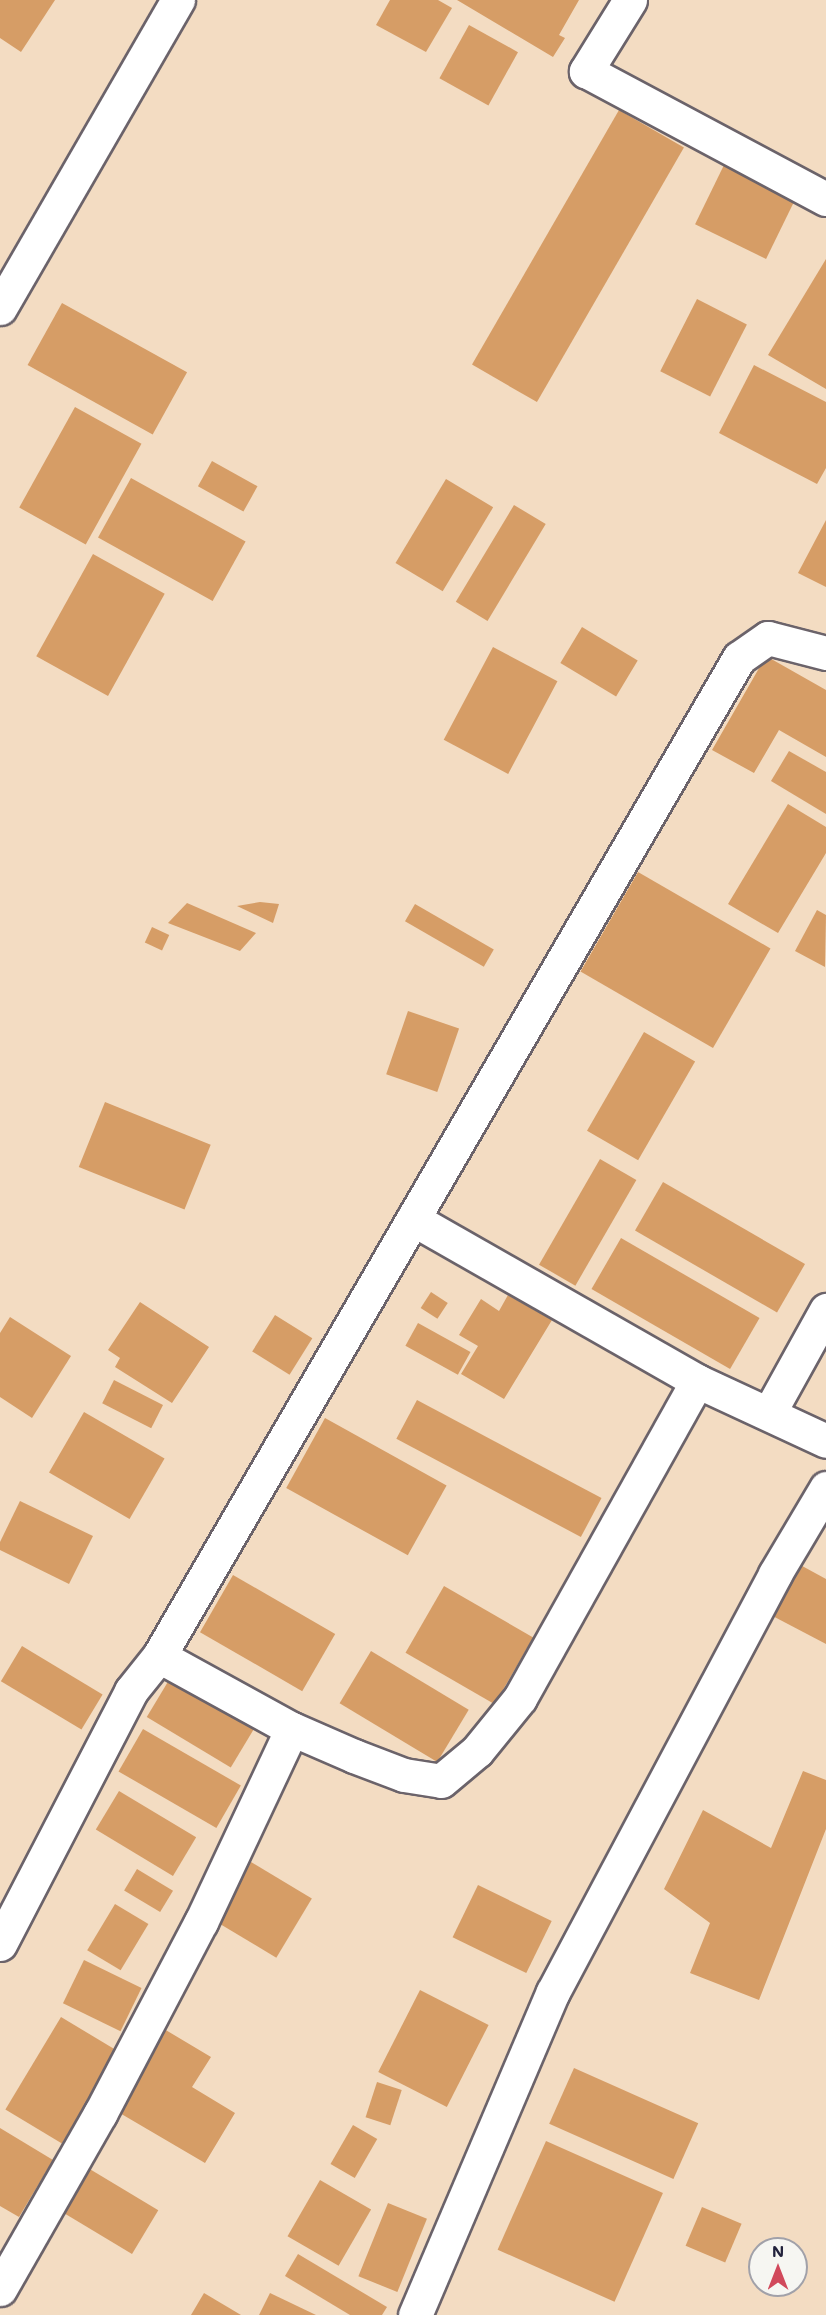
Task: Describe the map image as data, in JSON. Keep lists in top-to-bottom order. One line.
{"north":"top"}
